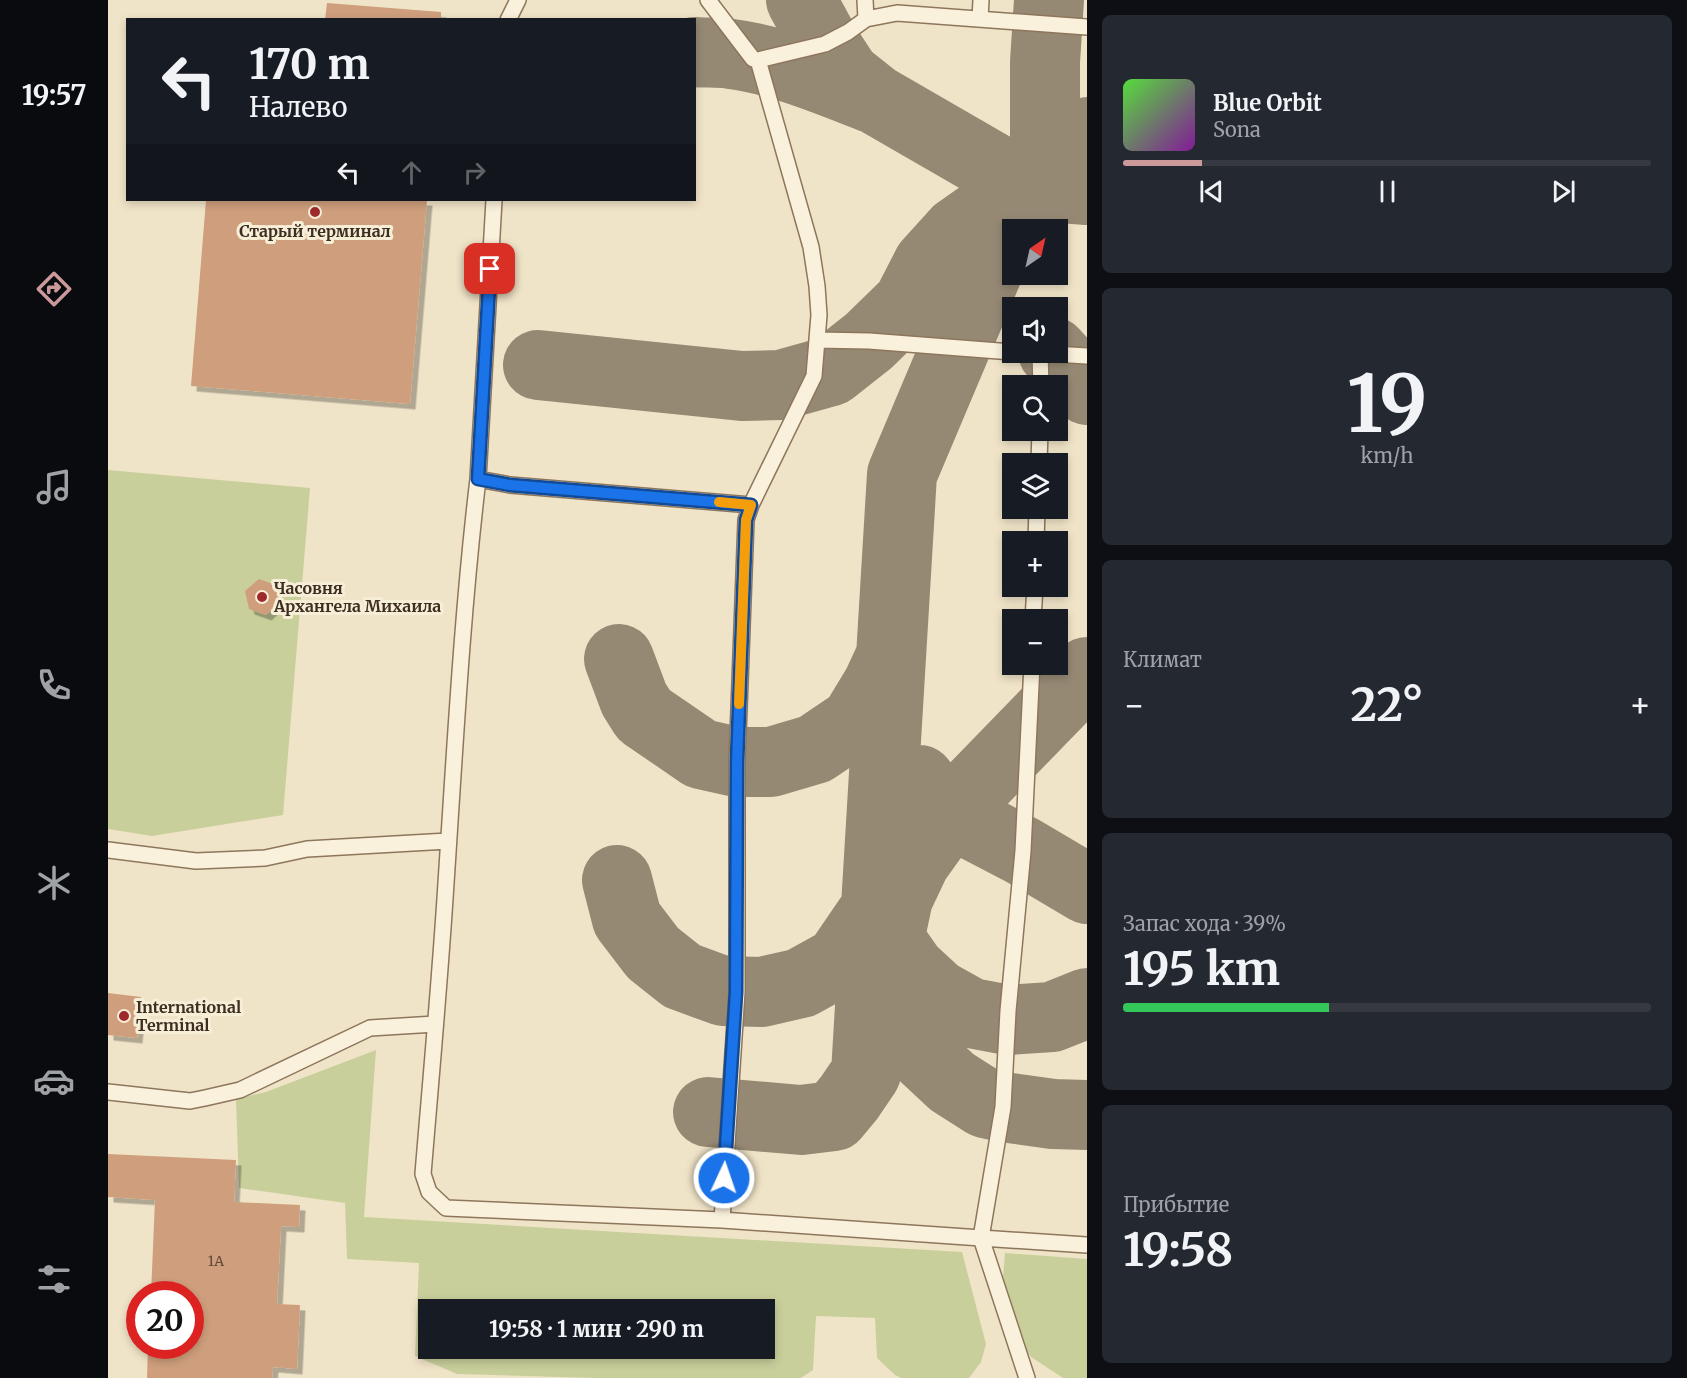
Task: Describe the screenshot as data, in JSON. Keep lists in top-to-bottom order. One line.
{"places":["Старый терминал","Часовня Архангела Михаила","International Terminal"],"house_numbers":["1А"],"north":"top right","page":{"tabs":"19:57","turn":["170 m","Налево"],"song":["Blue Orbit","Sona"],"map_buttons":["+","−"],"tile":[["19","km/h"],"Климат",["Запас хода · 39%","195 km"],["Прибытие","19:58"]],"heat":["−","22°","+"],"limit":"20","trip":"19:58 · 1 мин · 290 m"}}
